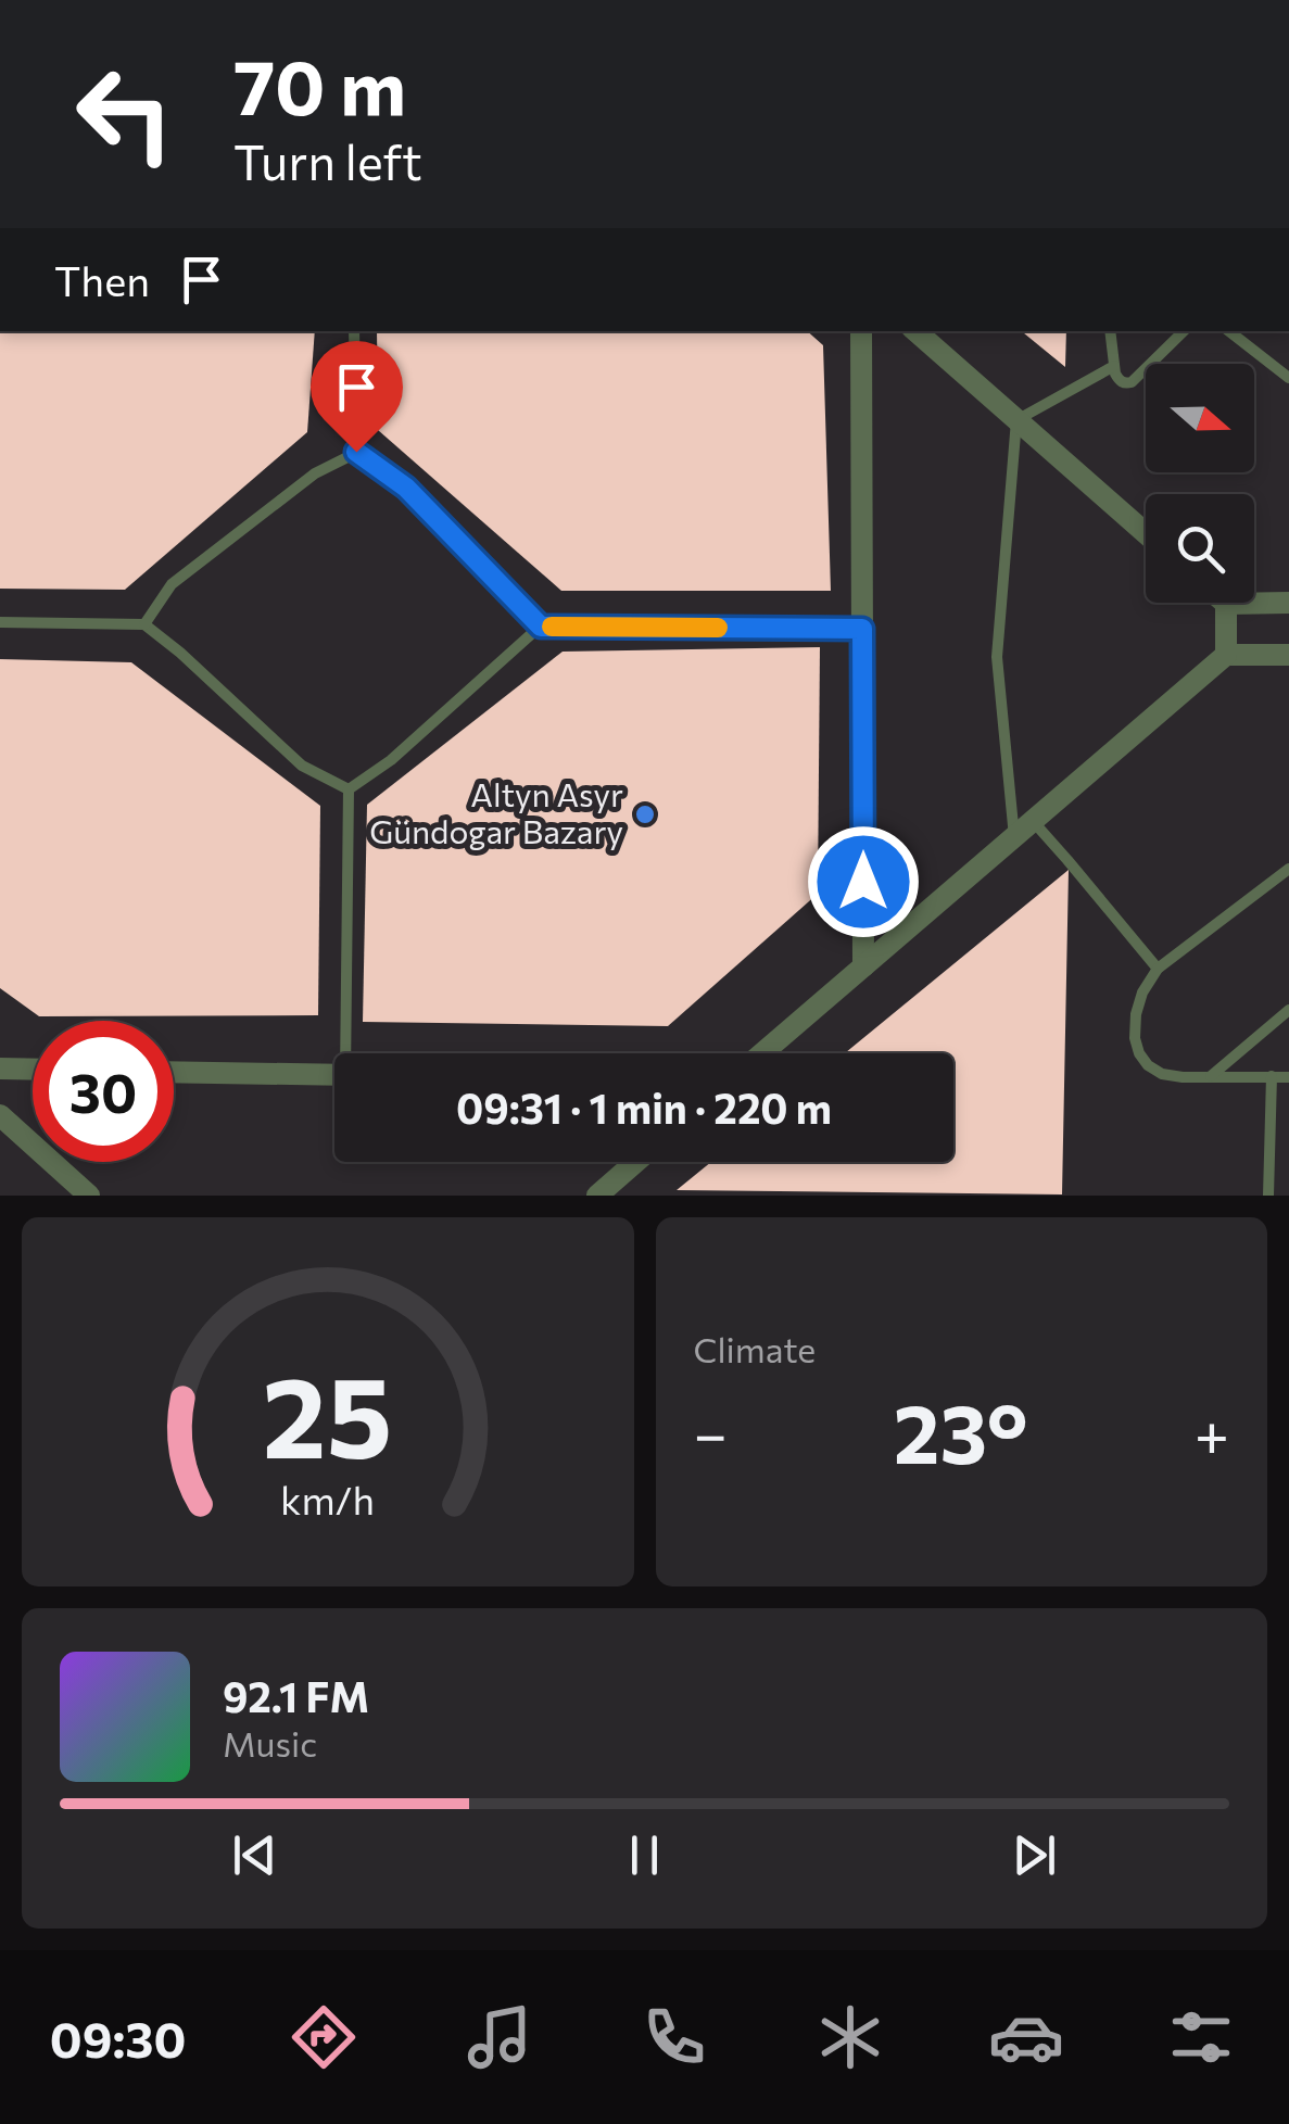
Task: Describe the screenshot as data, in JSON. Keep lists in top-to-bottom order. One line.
{"places":["Altyn Asyr Gündogar Bazary"],"north":"right","page":{"turn":["70 m","Turn left"],"then":"Then","limit":"30","trip":"09:31 · 1 min · 220 m","tile":"Climate","heat":["−","23°","+"],"song":["92.1 FM","Music"],"tabs":"09:30","gauge":["25","km/h"]}}
